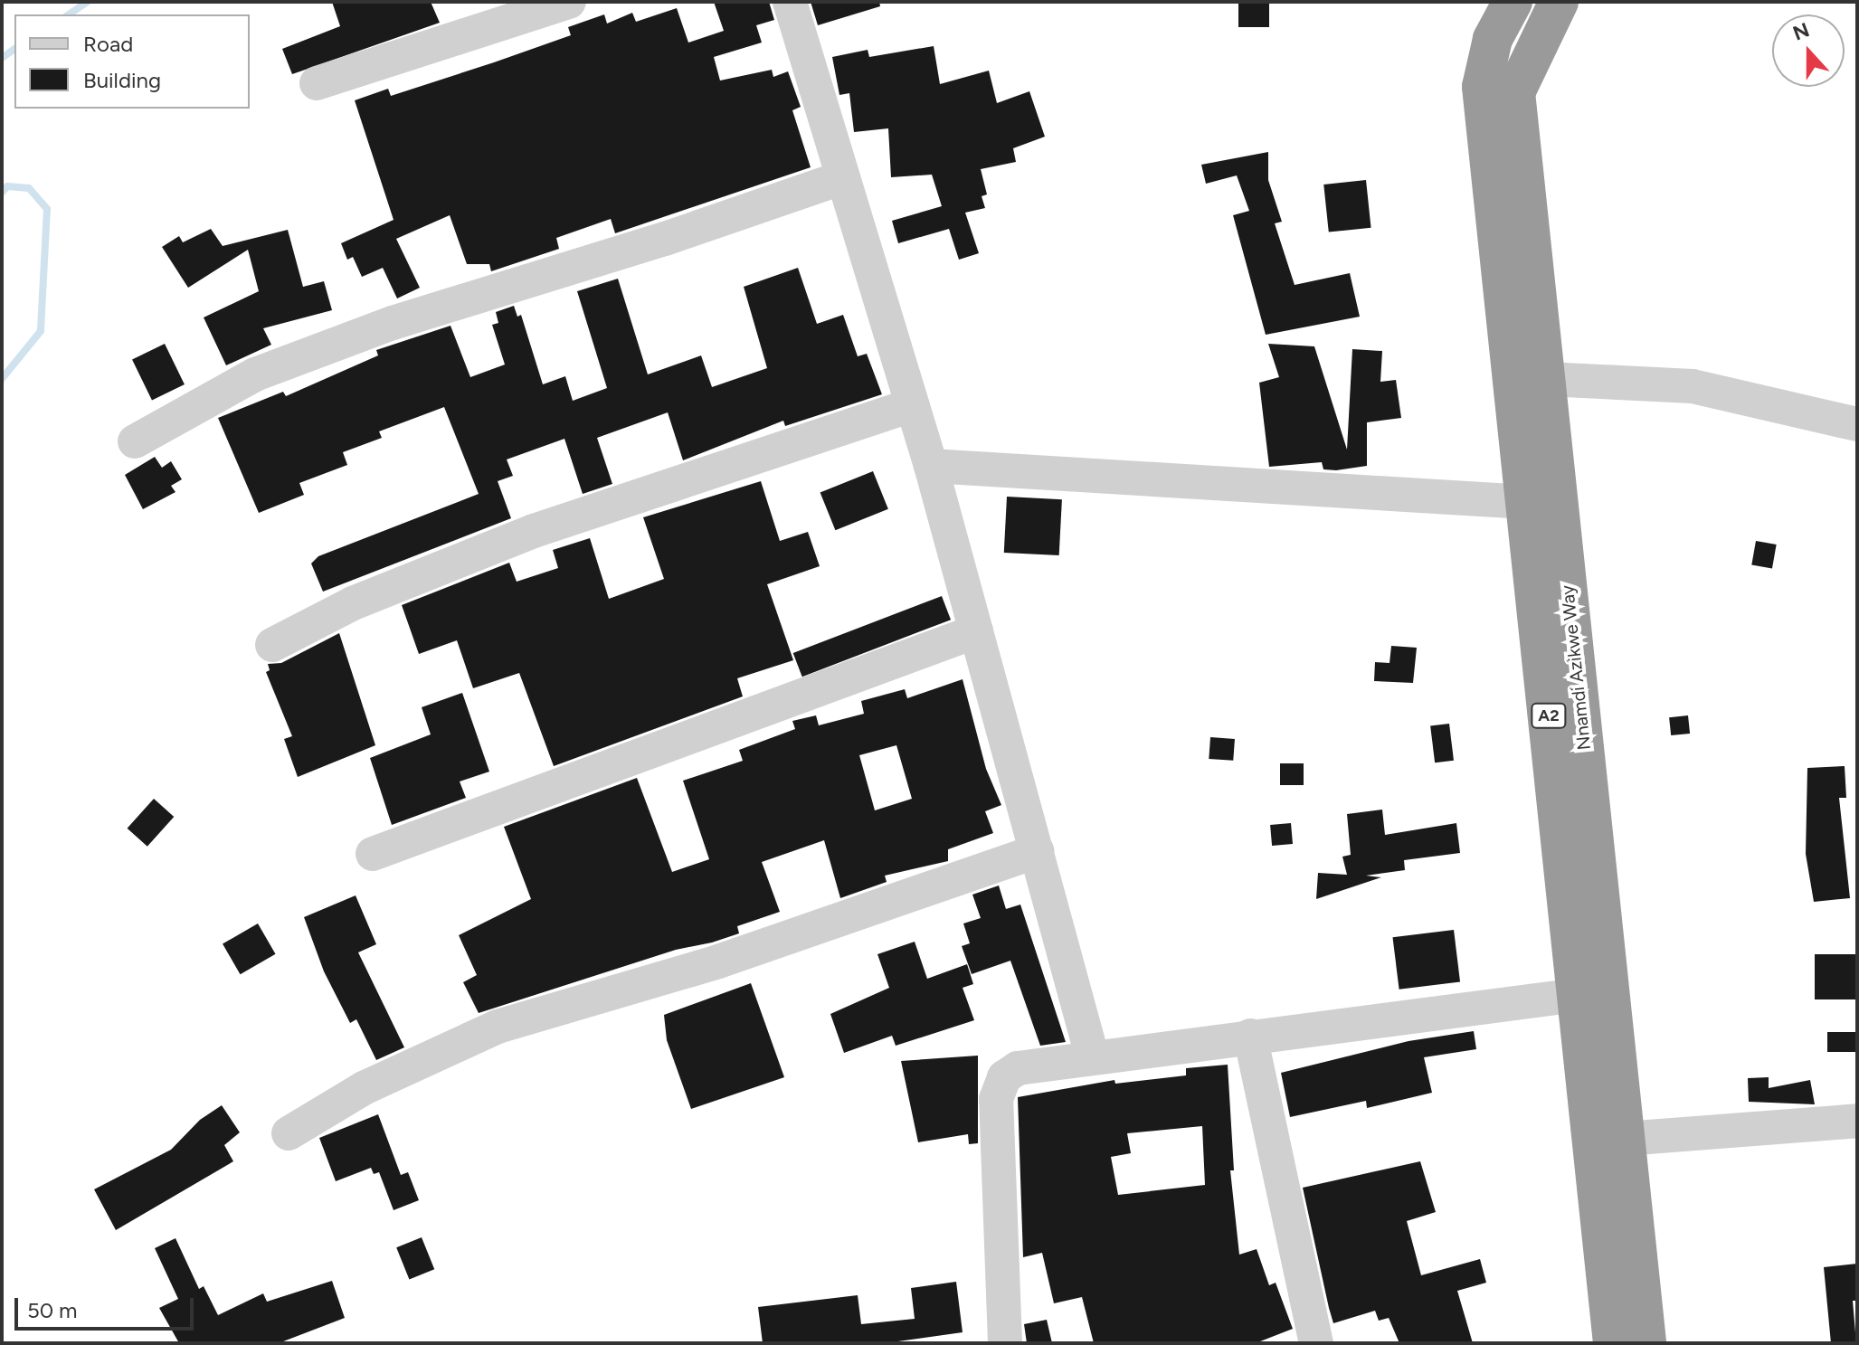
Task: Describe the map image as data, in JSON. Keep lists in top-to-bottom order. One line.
{"streets":{"highway":["Nnamdi Azikwe Way","A2"]},"legend":["Road","Building"],"scale_bar":"50 m","north":"top"}
